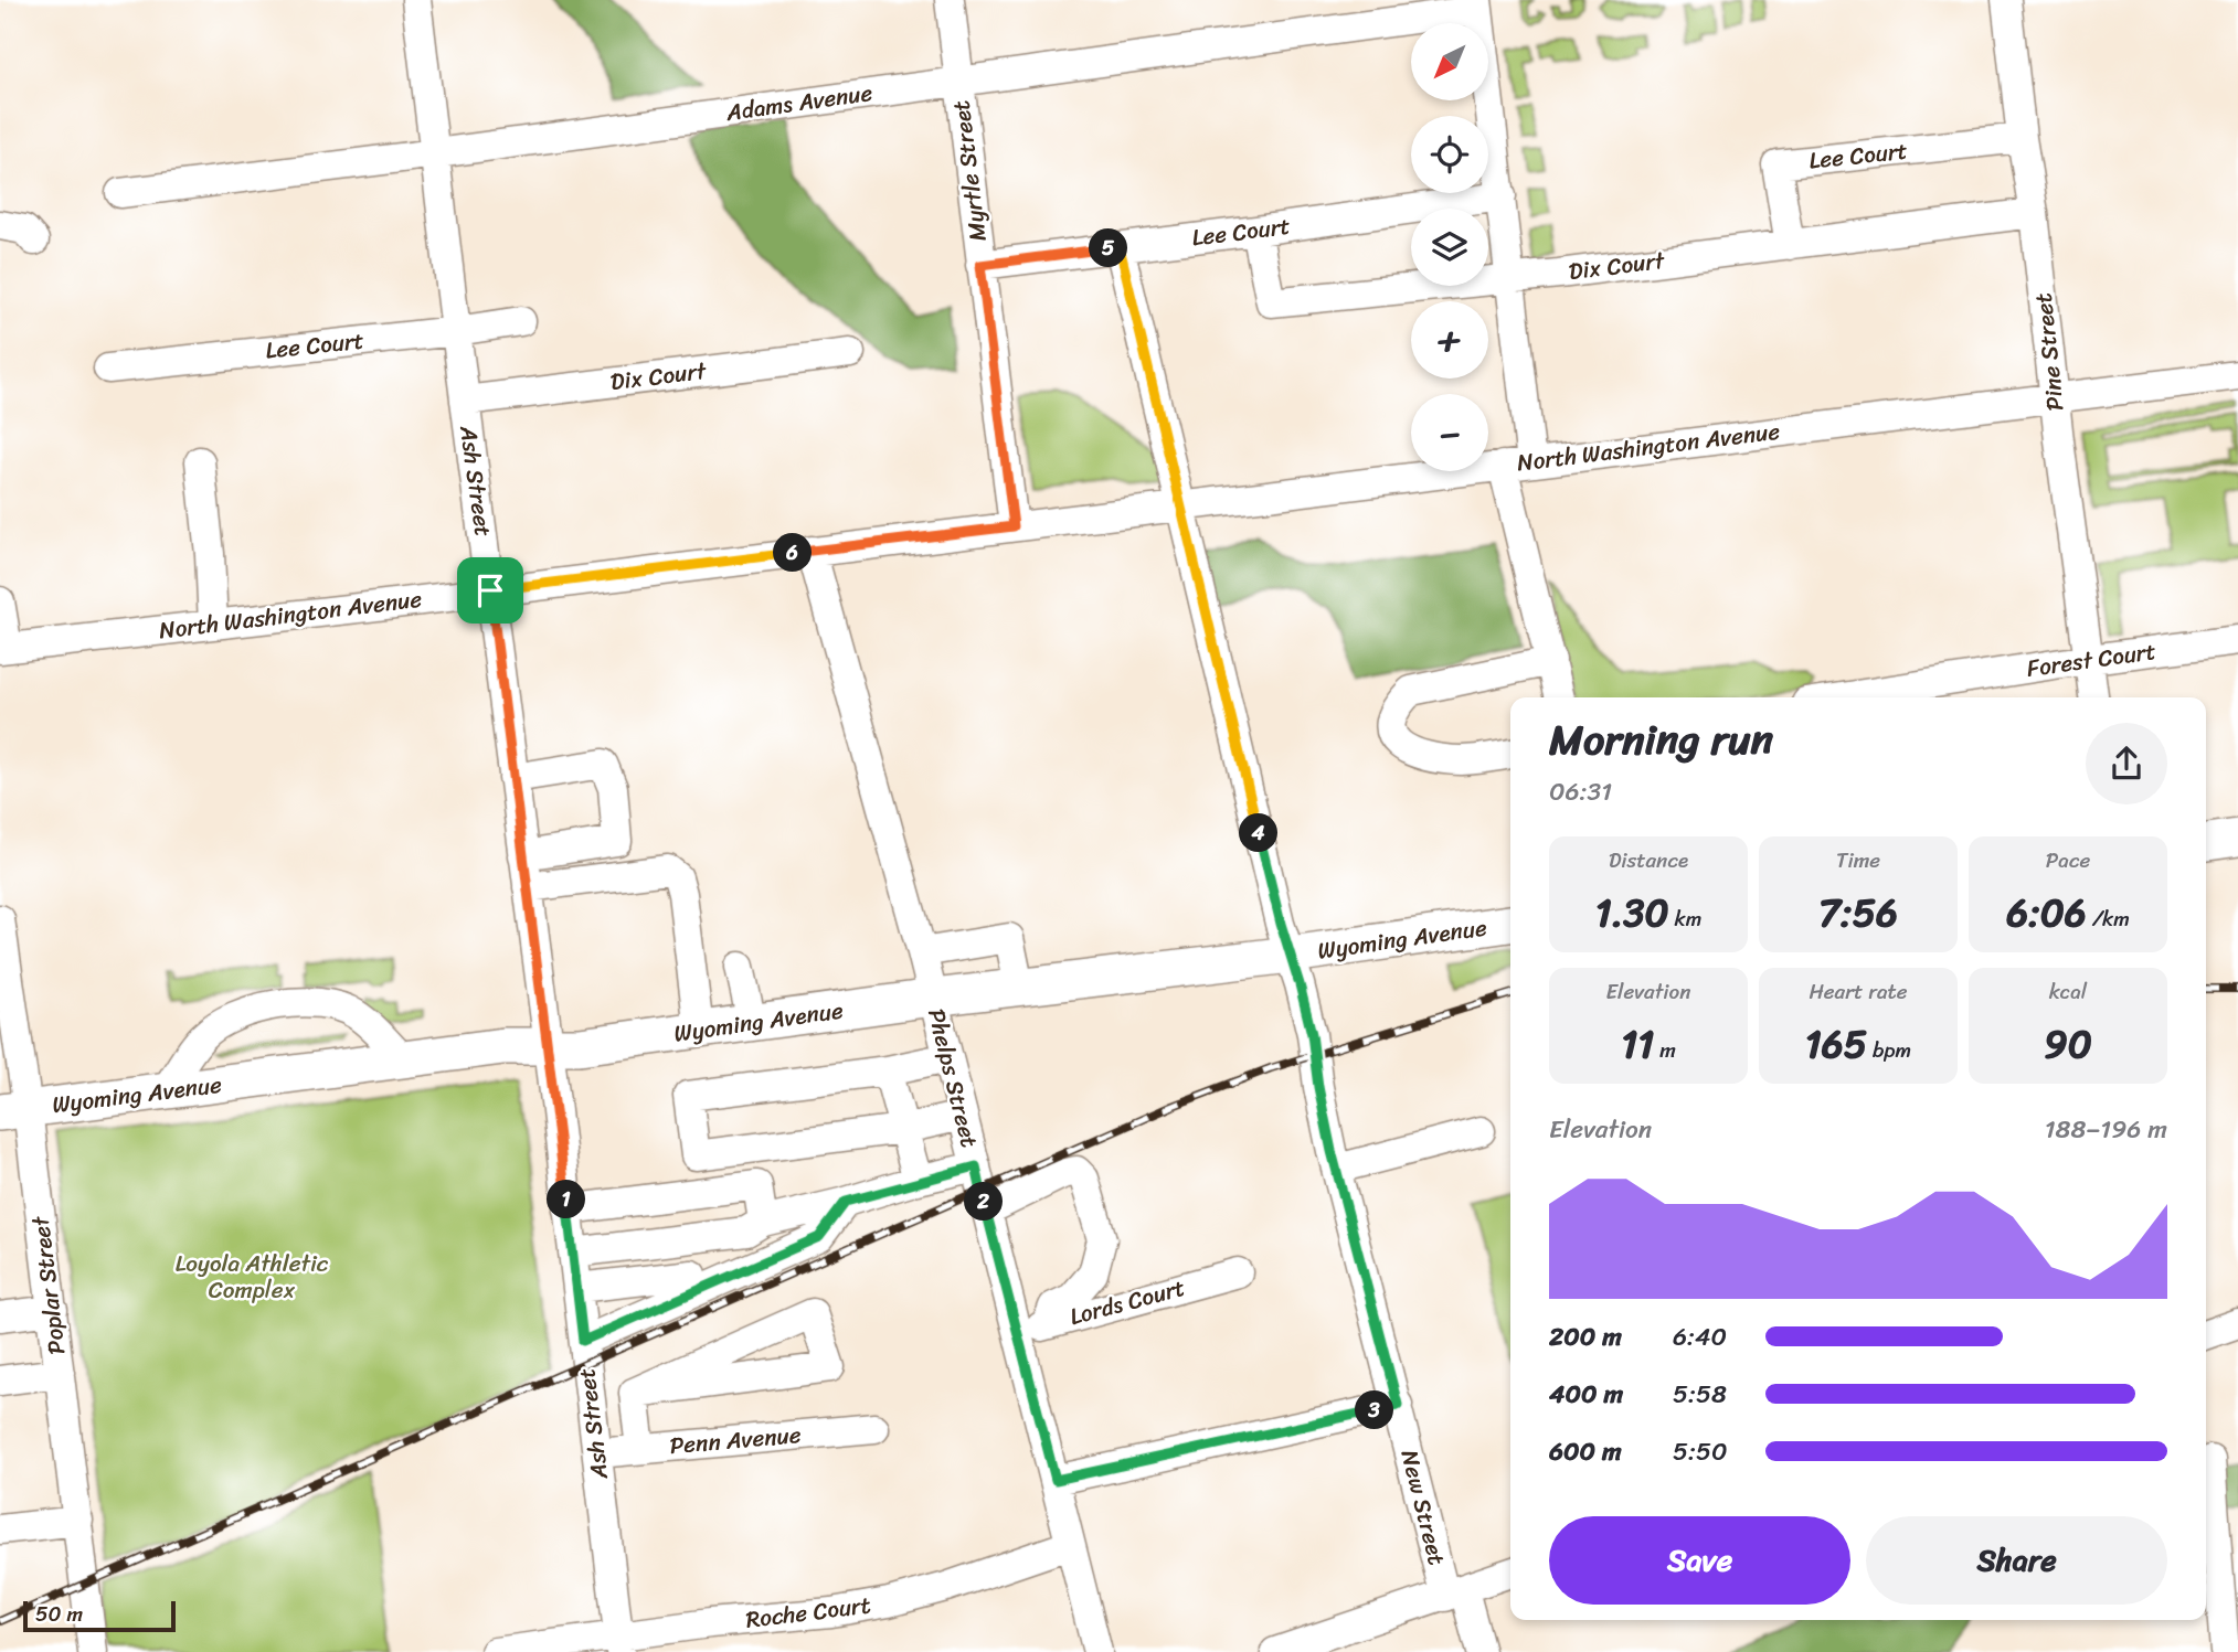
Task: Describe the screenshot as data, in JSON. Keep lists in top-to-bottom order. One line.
{"streets":{"main road":["Wyoming Avenue"],"street":["Adams Avenue","Lee Court","Myrtle Street","Dix Court","Pine Street","North Washington Avenue","Ash Street","Forest Court","Phelps Street","Poplar Street","Lords Court","Penn Avenue","New Street","Roche Court"]},"crossings":[["Adams Avenue","Myrtle Street"],["Adams Avenue","Ash Street"],["Lee Court","Myrtle Street"],["Lee Court","Dix Court"],["Lee Court","Pine Street"],["Lee Court","Ash Street"],["Lee Court","New Street"],["Myrtle Street","North Washington Avenue"],["Dix Court","Pine Street"],["Dix Court","Ash Street"],["Pine Street","North Washington Avenue"],["Pine Street","Forest Court"],["North Washington Avenue","Ash Street"],["North Washington Avenue","Phelps Street"],["North Washington Avenue","New Street"],["Ash Street","Wyoming Avenue"],["Ash Street","Penn Avenue"],["Ash Street","Roche Court"],["Wyoming Avenue","Phelps Street"],["Wyoming Avenue","Poplar Street"],["Wyoming Avenue","New Street"],["Phelps Street","Lords Court"],["Phelps Street","Roche Court"]],"parks":["Loyola Athletic Complex"],"scale_bar":"50 m","north":"bottom left","page":{"map_buttons":["+","−"],"pins":["5","6","4","1","2","3"],"heading":["Morning run","06:31"],"stats":[["Distance","1.30 km"],["Time","7:56"],["Pace","6:06 /km"],["Elevation","11 m"],["Heart rate","165 bpm"],["kcal","90"]],"chart":["Elevation","188–196 m"],"list":[{"name":"200 m","note":"6:40"},{"name":"400 m","note":"5:58"},{"name":"600 m","note":"5:50"}],"buttons":["Save","Share"],"scale":"50 m"}}
